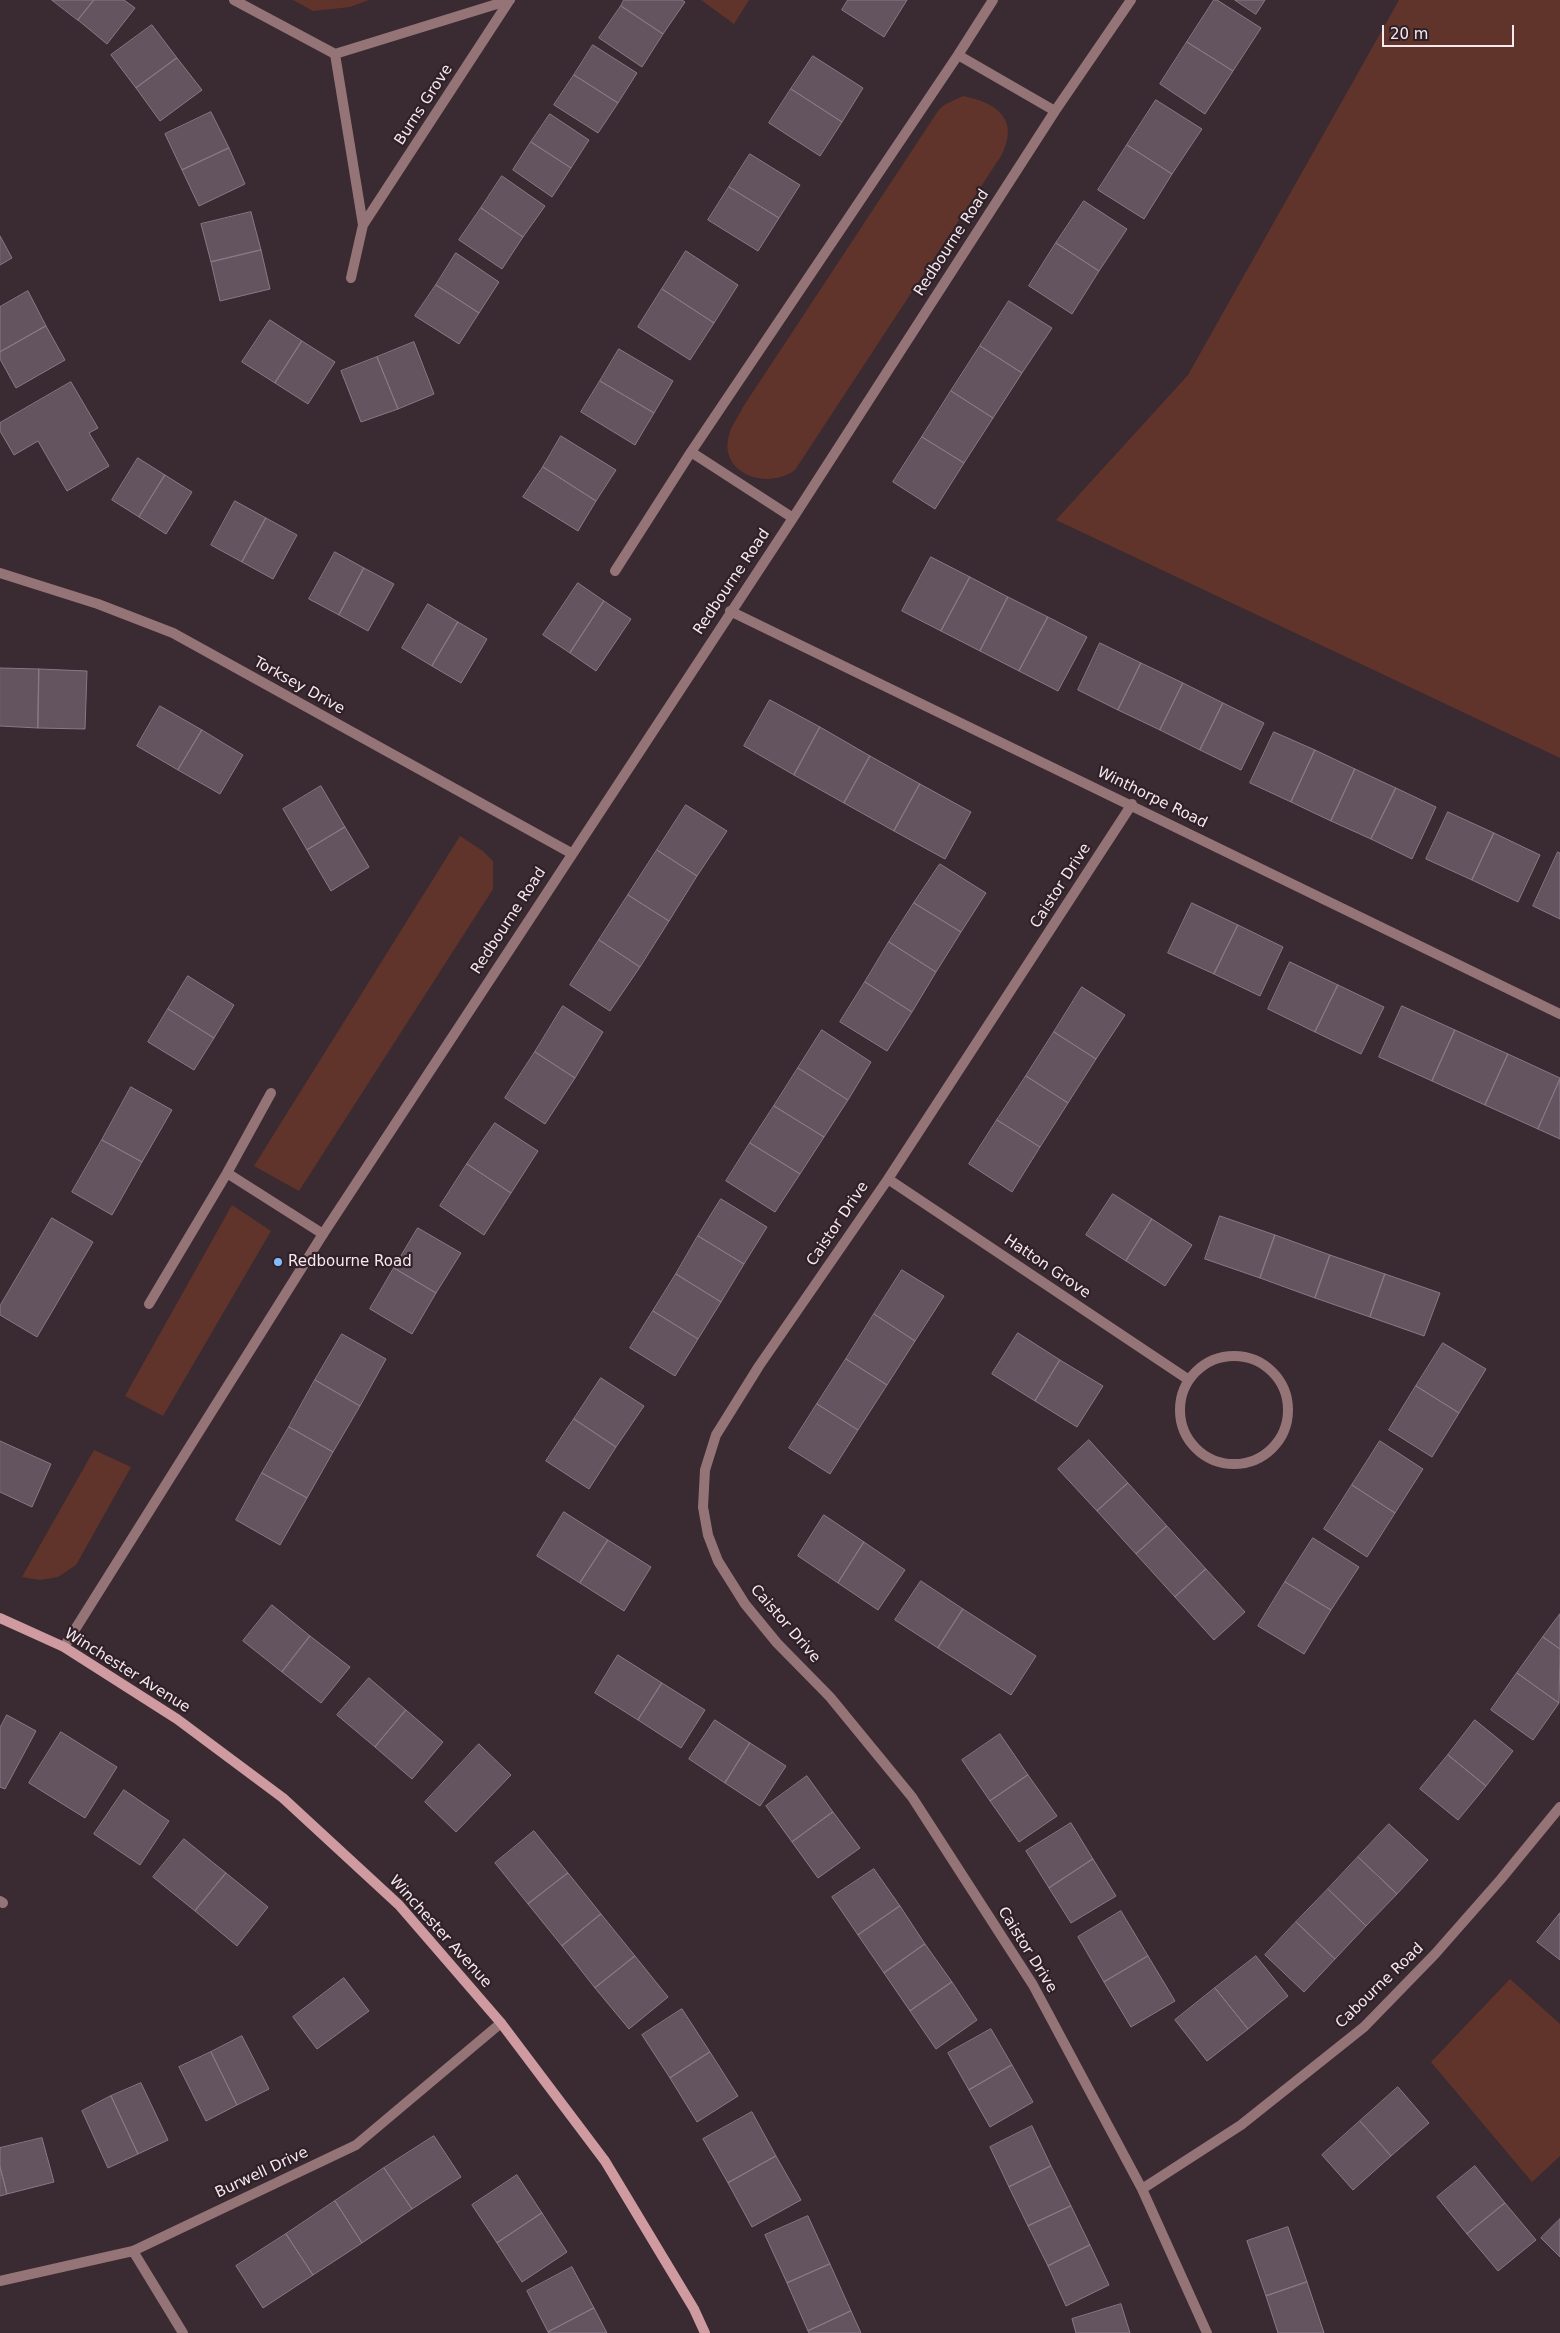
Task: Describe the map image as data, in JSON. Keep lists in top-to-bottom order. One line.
{"streets":{"street":["Burns Grove","Redbourne Road","Torksey Drive","Winthorpe Road","Caistor Drive","Hatton Grove","Winchester Avenue","Cabourne Road","Burwell Drive"]},"crossings":[["Redbourne Road","Torksey Drive"],["Redbourne Road","Winthorpe Road"],["Redbourne Road","Winchester Avenue"],["Winthorpe Road","Caistor Drive"],["Caistor Drive","Hatton Grove"],["Caistor Drive","Cabourne Road"],["Winchester Avenue","Burwell Drive"]],"places":["Redbourne Road"],"scale_bar":"20 m"}
